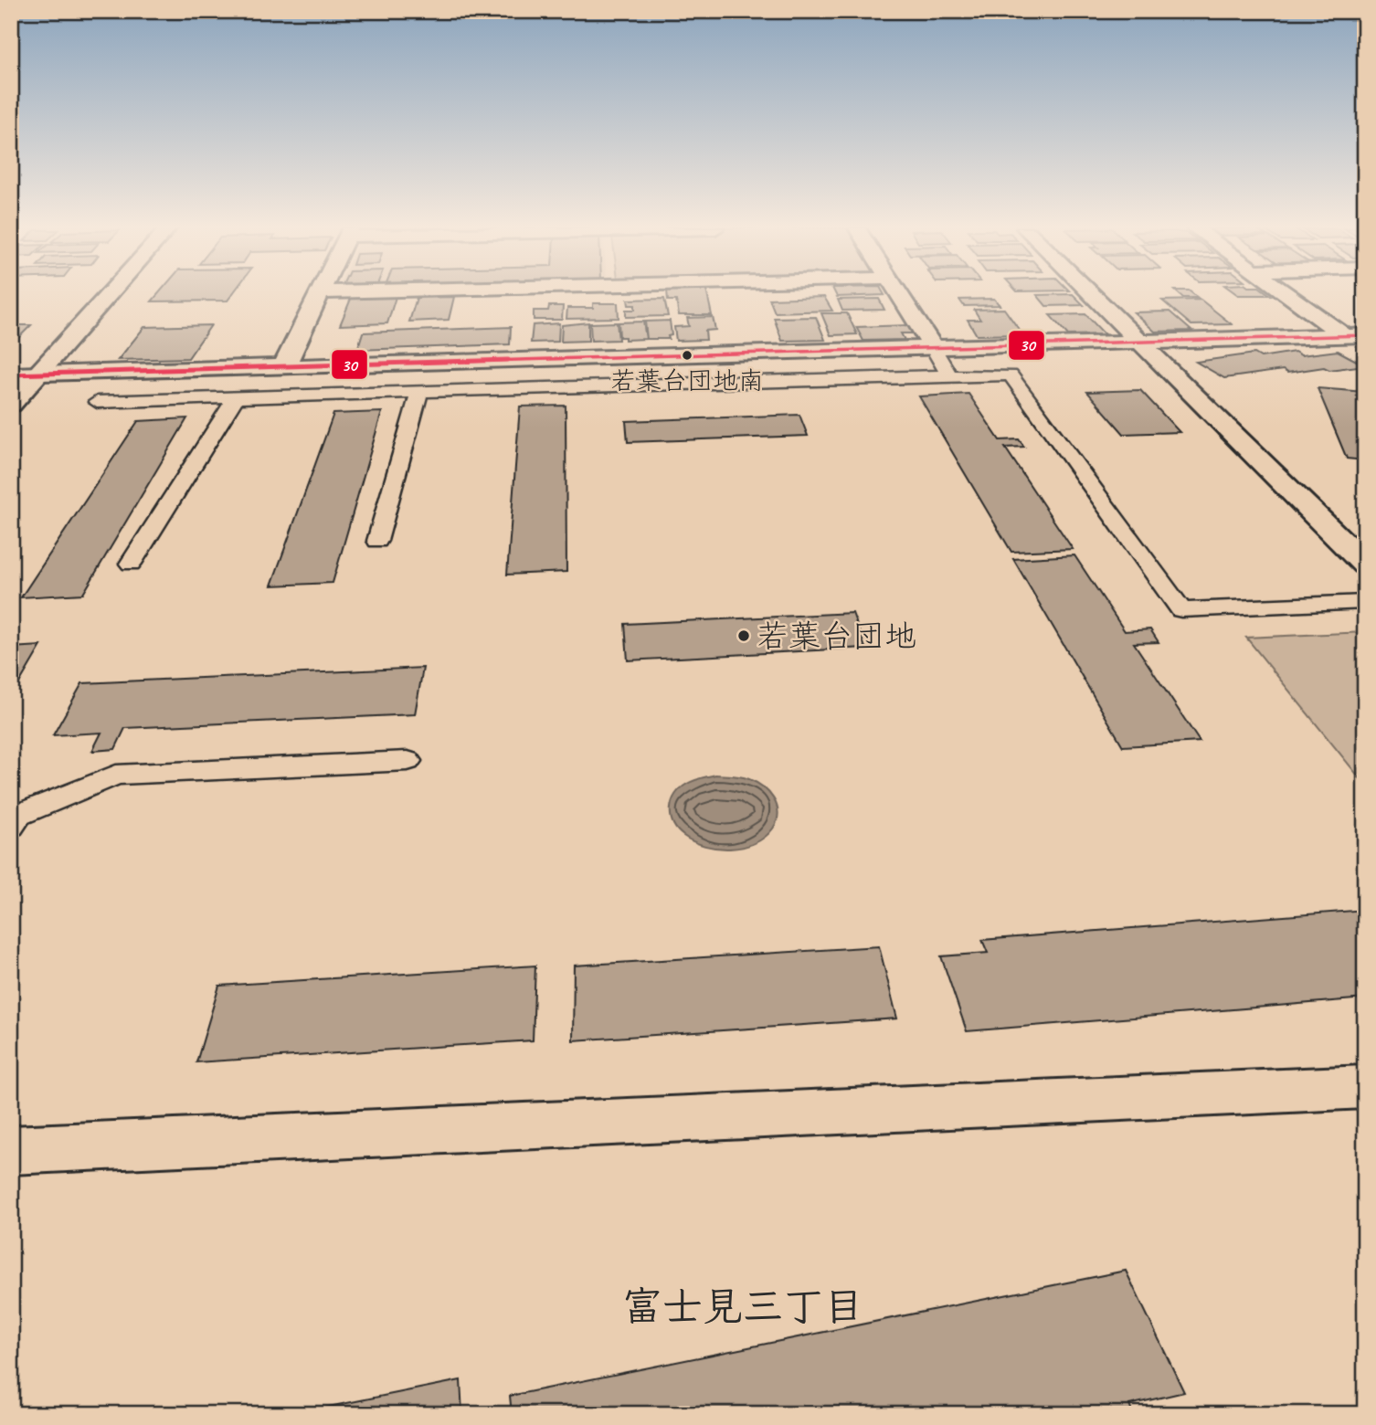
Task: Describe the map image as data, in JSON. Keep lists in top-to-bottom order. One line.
{"districts":["富士見三丁目"],"places":["若葉台団地南","若葉台団地"],"lines":["transit line 30"]}
